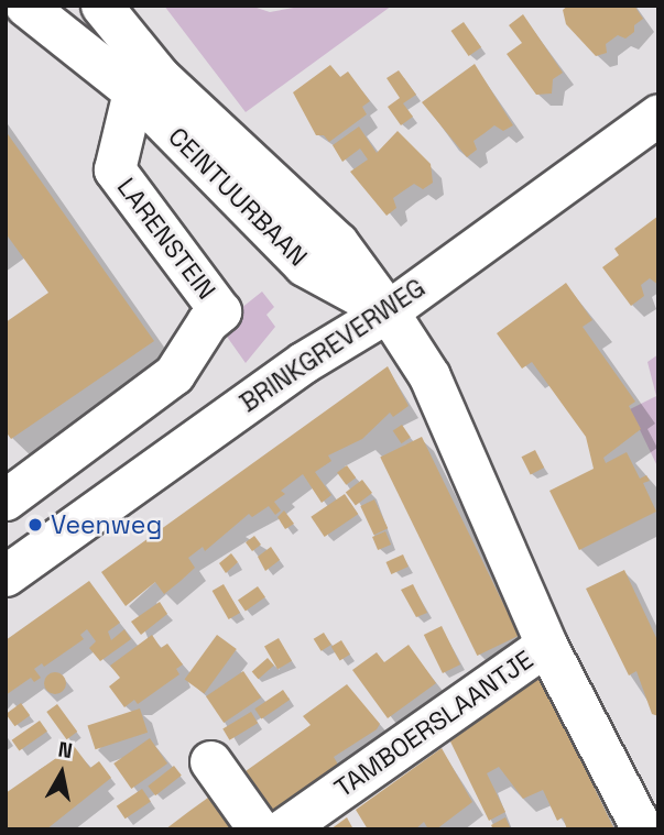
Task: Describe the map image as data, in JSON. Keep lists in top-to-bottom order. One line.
{"streets":{"street":["CEINTUURBAAN","LARENSTEIN","BRINKGREVERWEG","TAMBOERSLAANTJE"]},"crossings":[["CEINTUURBAAN","LARENSTEIN"],["CEINTUURBAAN","BRINKGREVERWEG"]],"places":["Veenweg"],"north":"top"}
